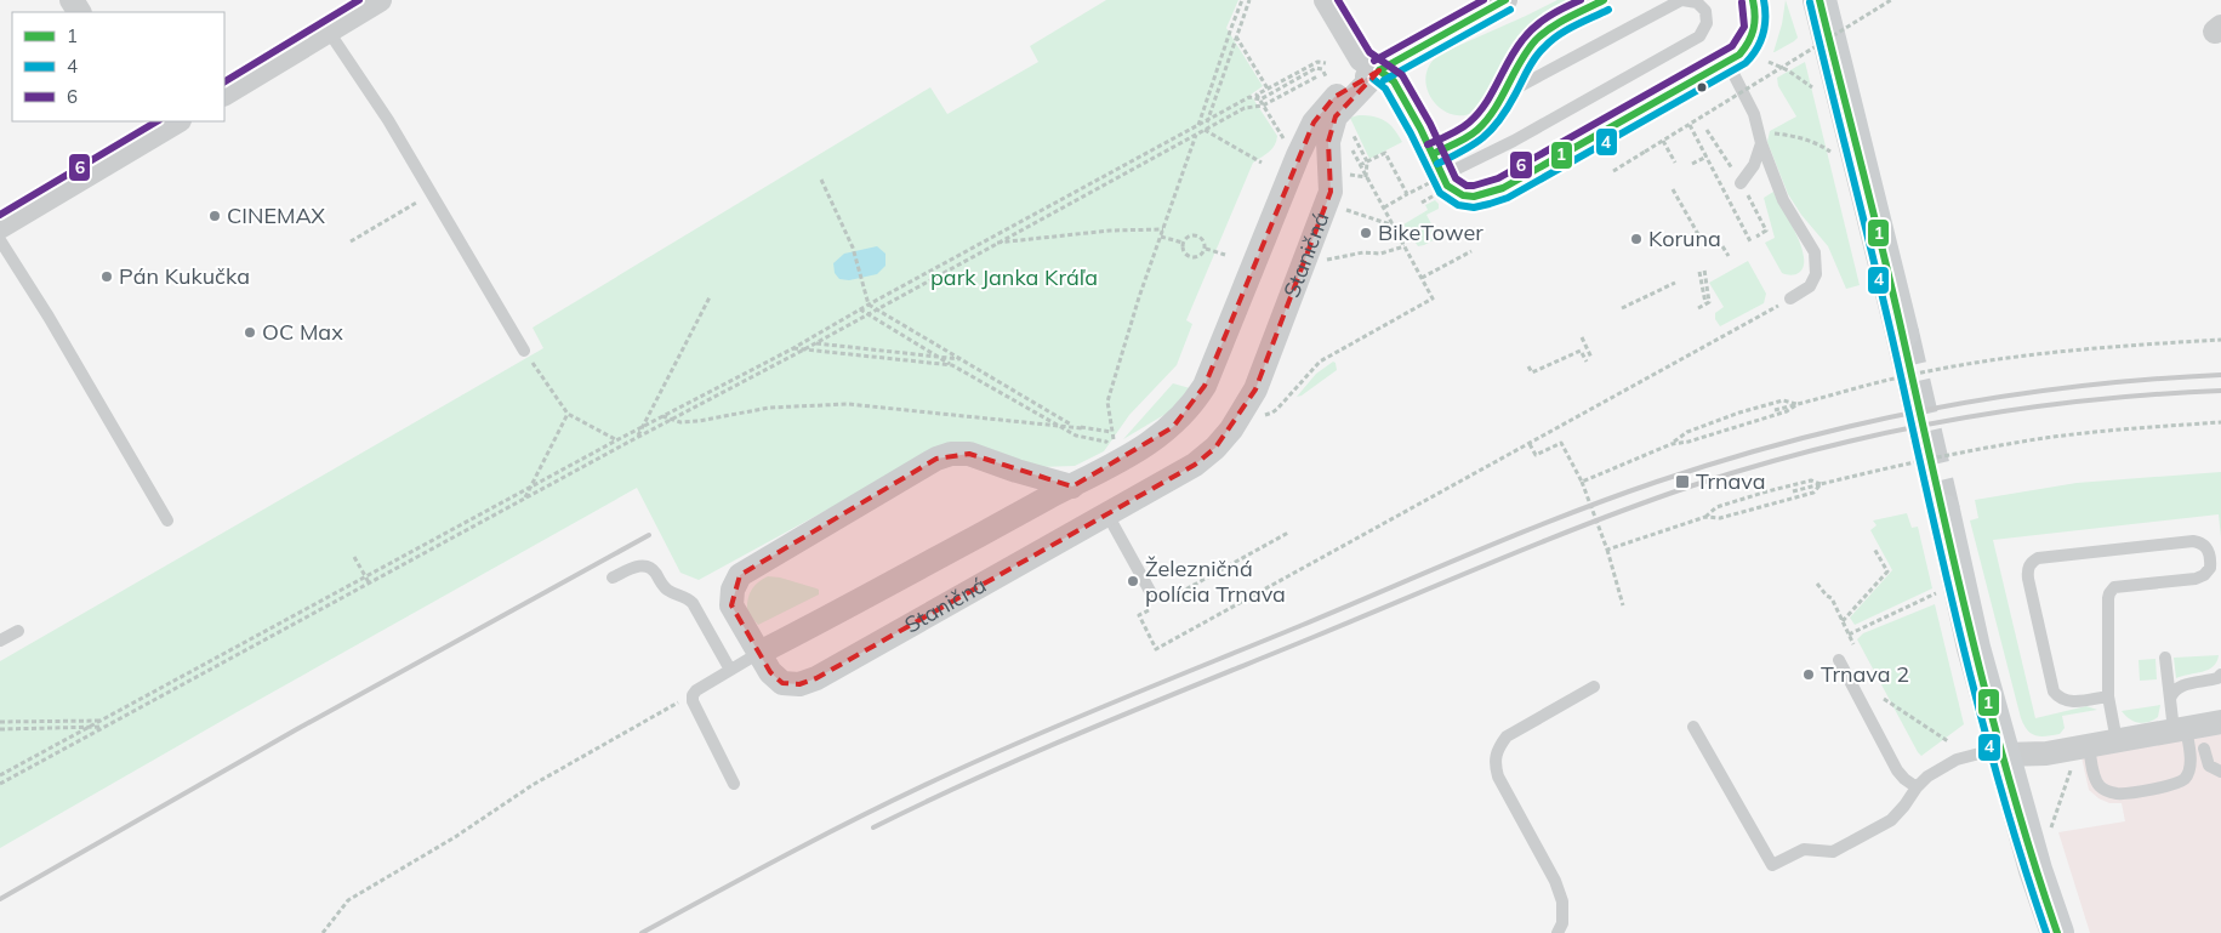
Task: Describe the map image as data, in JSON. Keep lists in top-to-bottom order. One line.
{"streets":{"street":["Staničná"]},"parks":["park Janka Kráľa"],"places":{"other":["CINEMAX","BikeTower","Koruna","Pán Kukučka","OC Max","Železničná polícia Trnava","Trnava 2"],"transit":["Trnava"]},"lines":["transit line 1","transit line 4","transit line 6"],"legend":["1","4","6"]}
